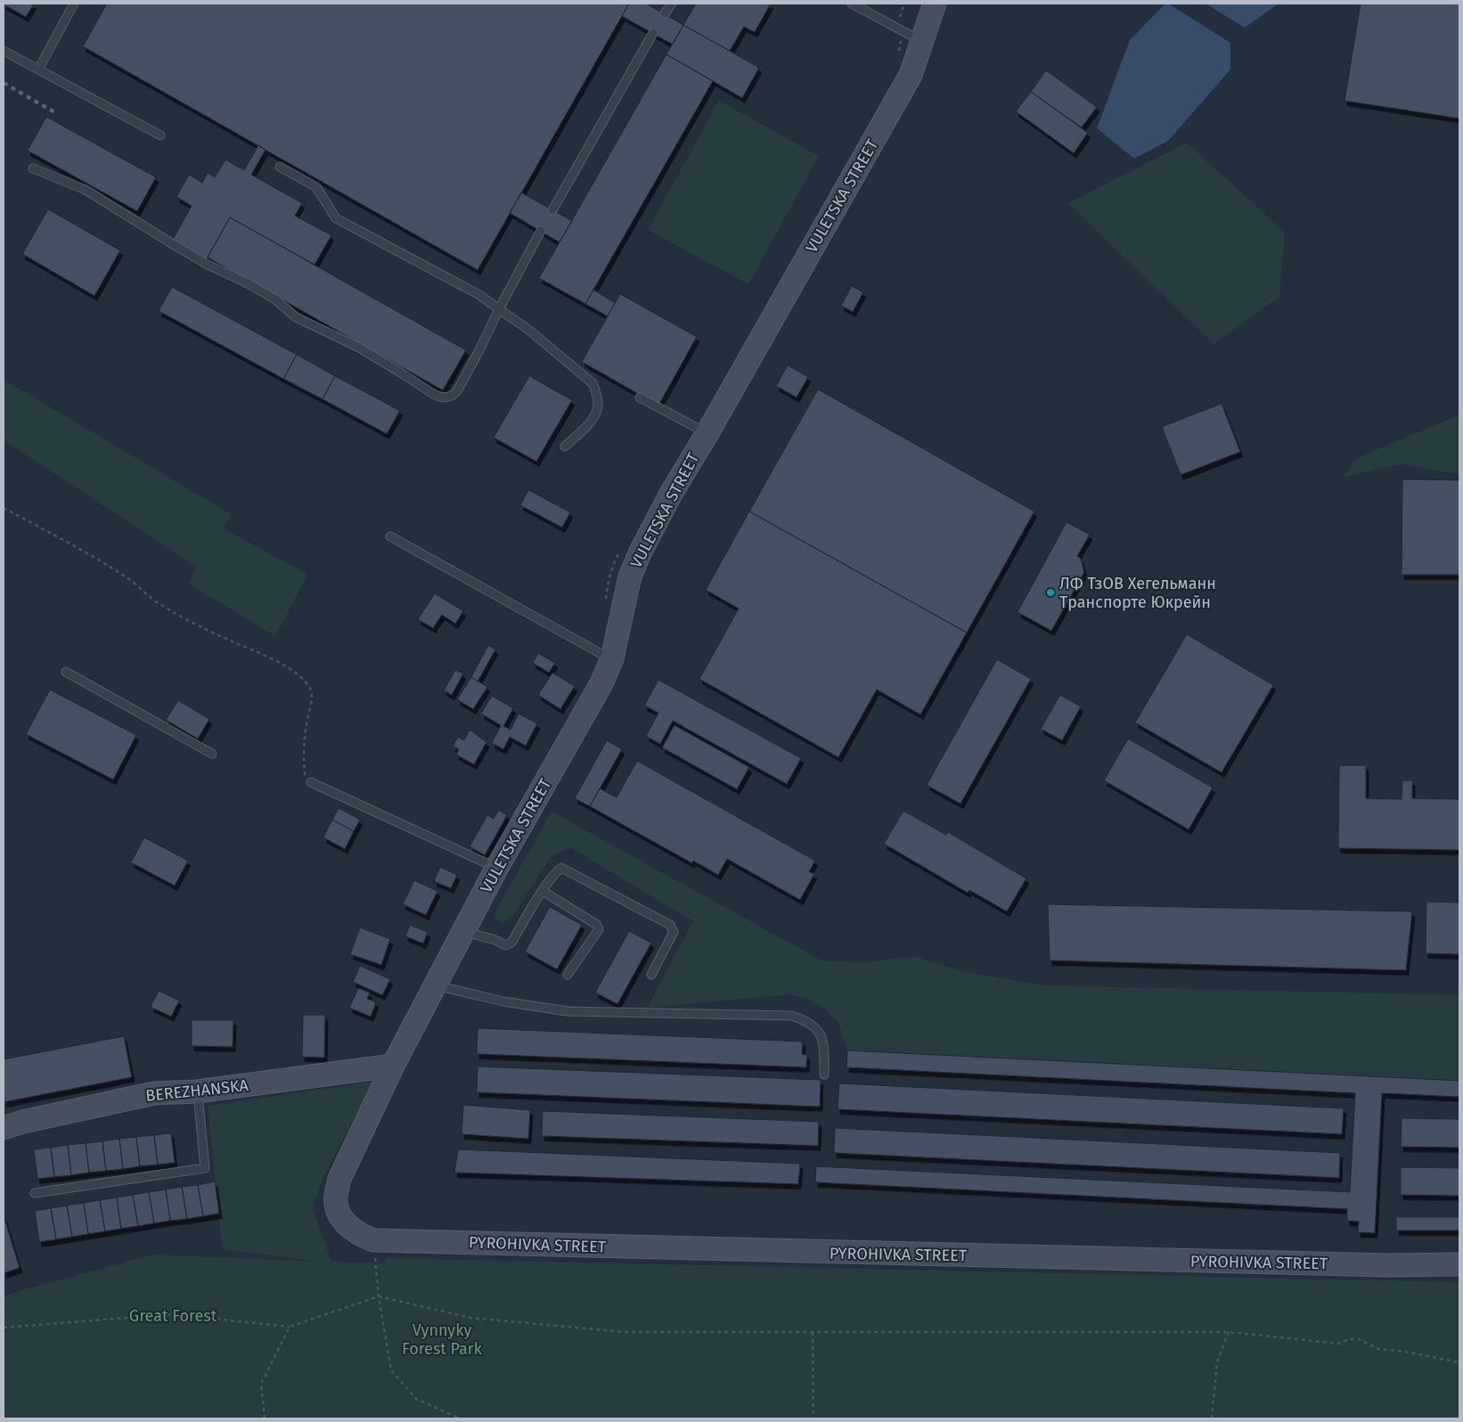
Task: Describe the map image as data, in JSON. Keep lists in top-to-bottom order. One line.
{"streets":{"street":["VULETSKA STREET","BEREZHANSKA","PYROHIVKA STREET"]},"crossings":[["VULETSKA STREET","BEREZHANSKA"],["VULETSKA STREET","PYROHIVKA STREET"]],"parks":["Great Forest","Vynnyky Forest Park"],"places":["ЛФ ТзОВ Хегельманн Транспорте Юкрейн"]}
